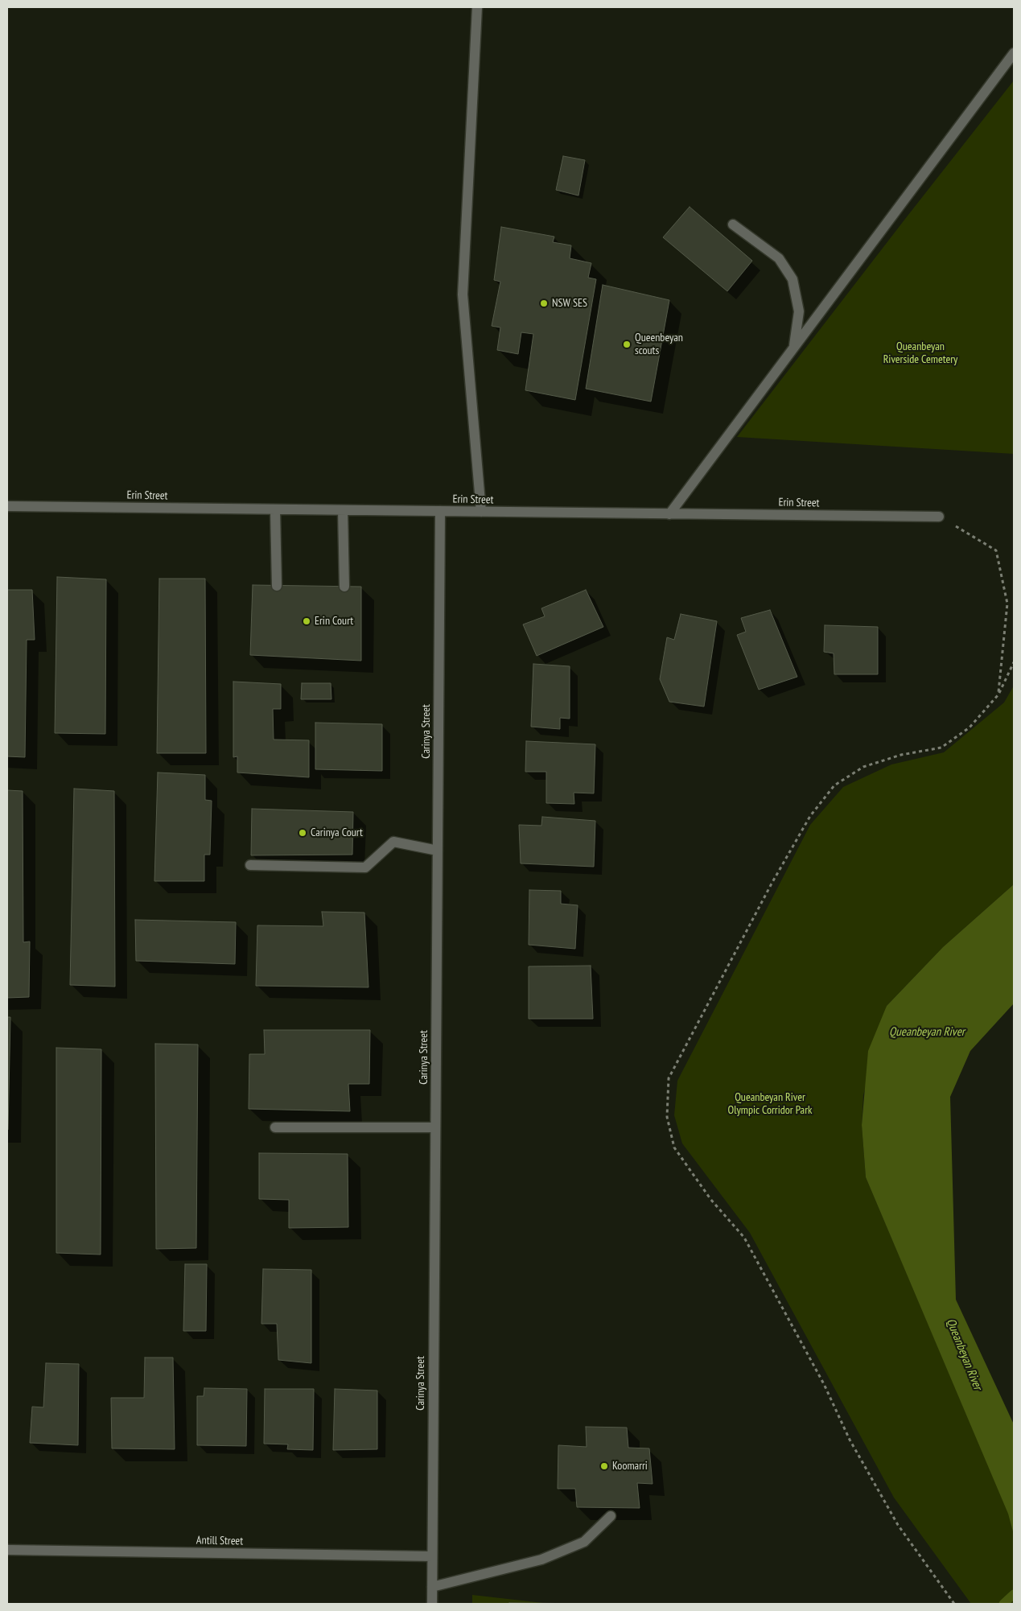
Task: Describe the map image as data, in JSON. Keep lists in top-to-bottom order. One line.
{"streets":{"street":["Erin Street","Carinya Street","Antill Street"]},"crossings":[["Erin Street","Carinya Street"],["Carinya Street","Antill Street"]],"water":["Queanbeyan River"],"parks":["Queanbeyan Riverside Cemetery","Queanbeyan River Olympic Corridor Park"],"places":["NSW SES","Queenbeyan scouts","Erin Court","Carinya Court","Koomarri"]}
